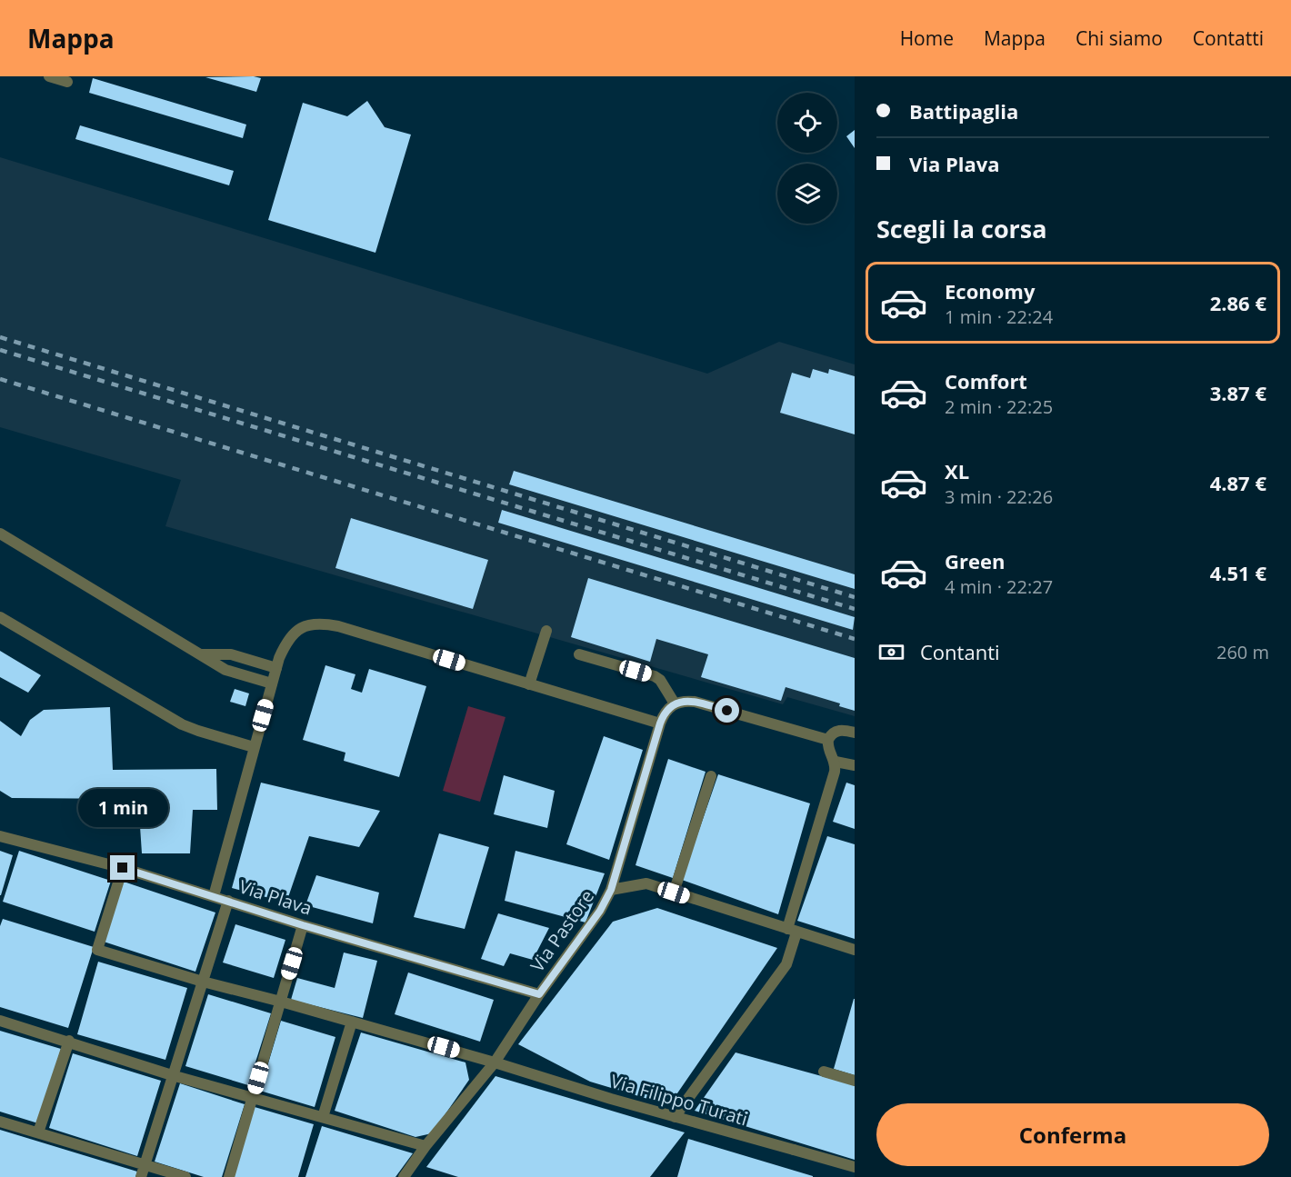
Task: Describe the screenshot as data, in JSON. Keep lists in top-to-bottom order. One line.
{"streets":{"street":["Via Plava","Via Pastore","Via Filippo Turati"]},"crossings":[["Via Plava","Via Pastore"],["Via Plava","Via Filippo Turati"],["Via Pastore","Via Filippo Turati"]],"page":{"header":"Mappa","nav":["Home","Mappa","Chi siamo","Contatti"],"banner":["Battipaglia","Via Plava"],"heading":"Scegli la corsa","list":[{"name":"Economy","note":"1 min · 22:24","value":"2.86 €"},{"name":"Comfort","note":"2 min · 22:25","value":"3.87 €"},{"name":"XL","note":"3 min · 22:26","value":"4.87 €"},{"name":"Green","note":"4 min · 22:27","value":"4.51 €"}],"pay":["Contanti","260 m"],"bubble":"1 min","buttons":"Conferma"}}
